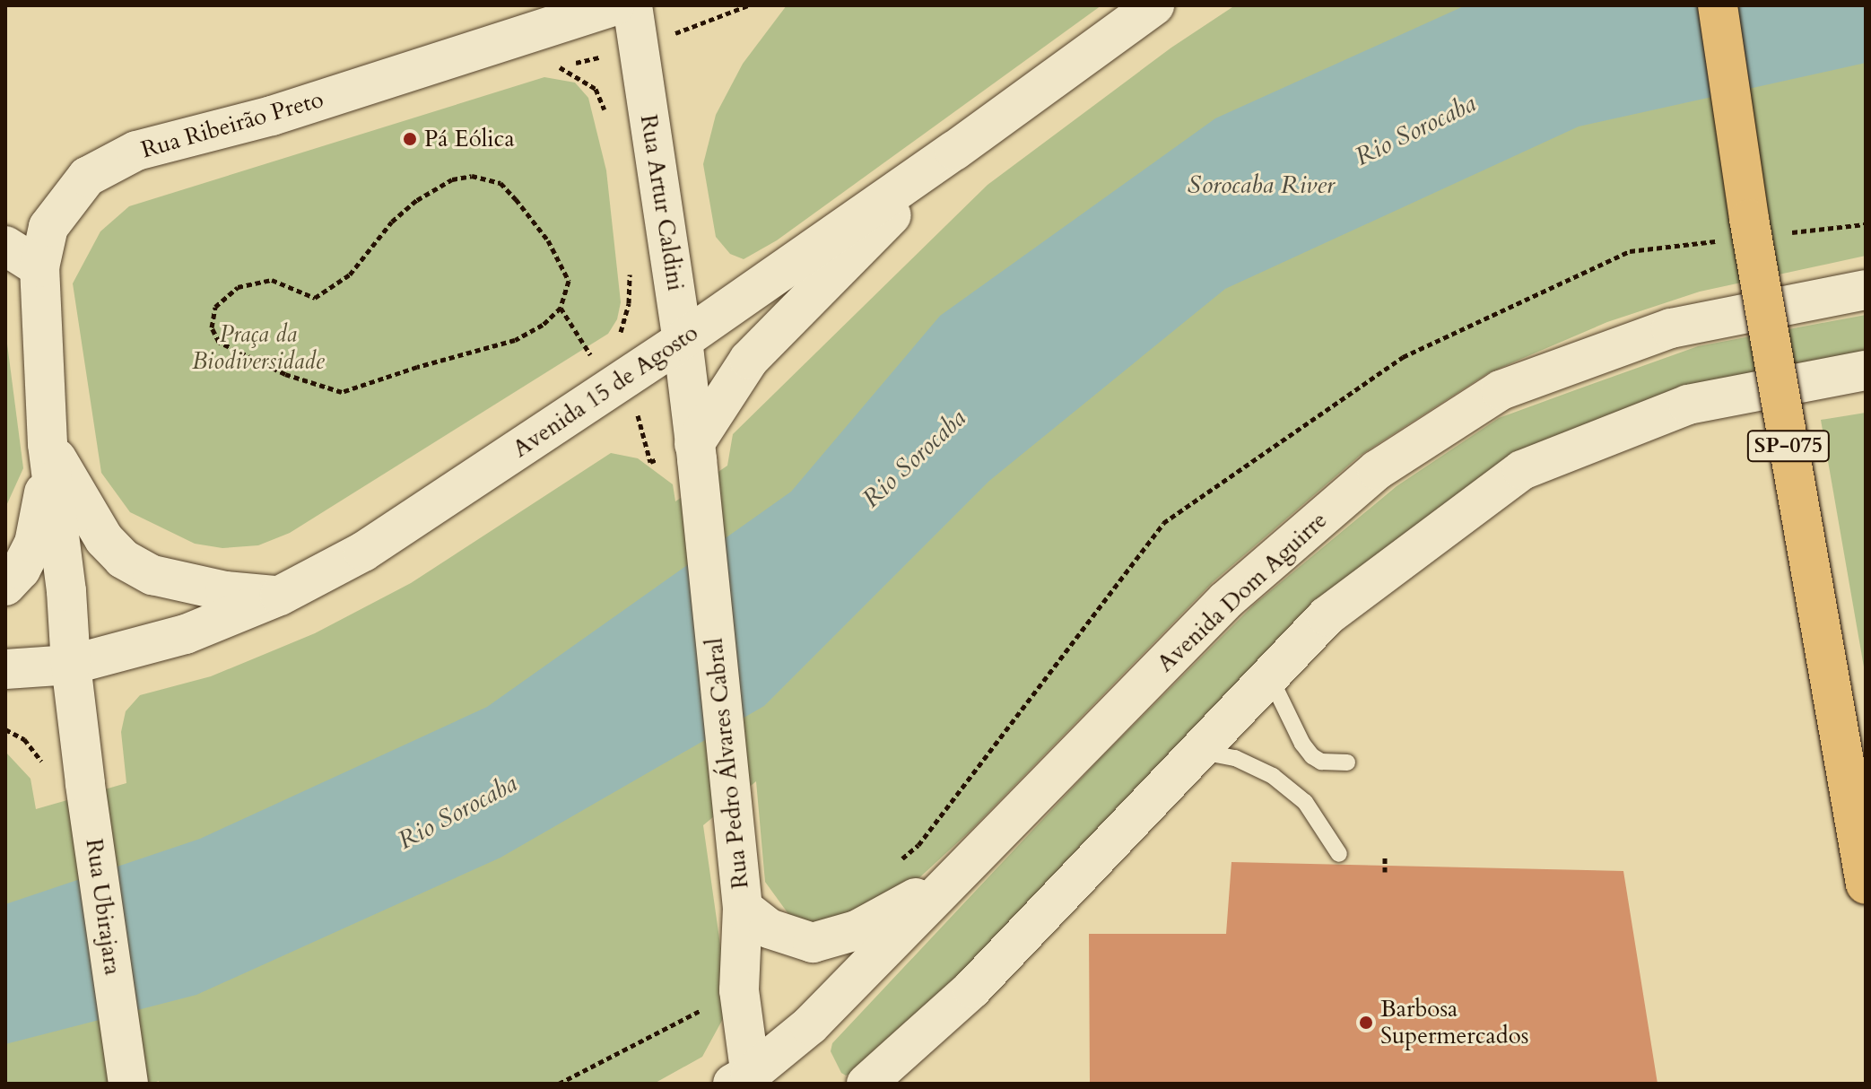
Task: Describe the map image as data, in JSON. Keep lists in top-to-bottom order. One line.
{"streets":{"highway":["SP-075"],"main road":["Rua Ribeirão Preto","Rua Artur Caldini","Avenida 15 de Agosto","Avenida Dom Aguirre","Rua Pedro Álvares Cabral","Rua Ubirajara"]},"crossings":[["Rua Ribeirão Preto","Avenida 15 de Agosto"],["Rua Ribeirão Preto","Rua Ubirajara"],["Rua Artur Caldini","Avenida 15 de Agosto"],["Rua Artur Caldini","Rua Pedro Álvares Cabral"],["Avenida 15 de Agosto","Rua Ubirajara"],["Avenida Dom Aguirre","Rua Pedro Álvares Cabral"]],"water":["Rio Sorocaba","Sorocaba River"],"parks":["Praça da Biodiversidade"],"places":["Pá Eólica","Barbosa Supermercados"]}
